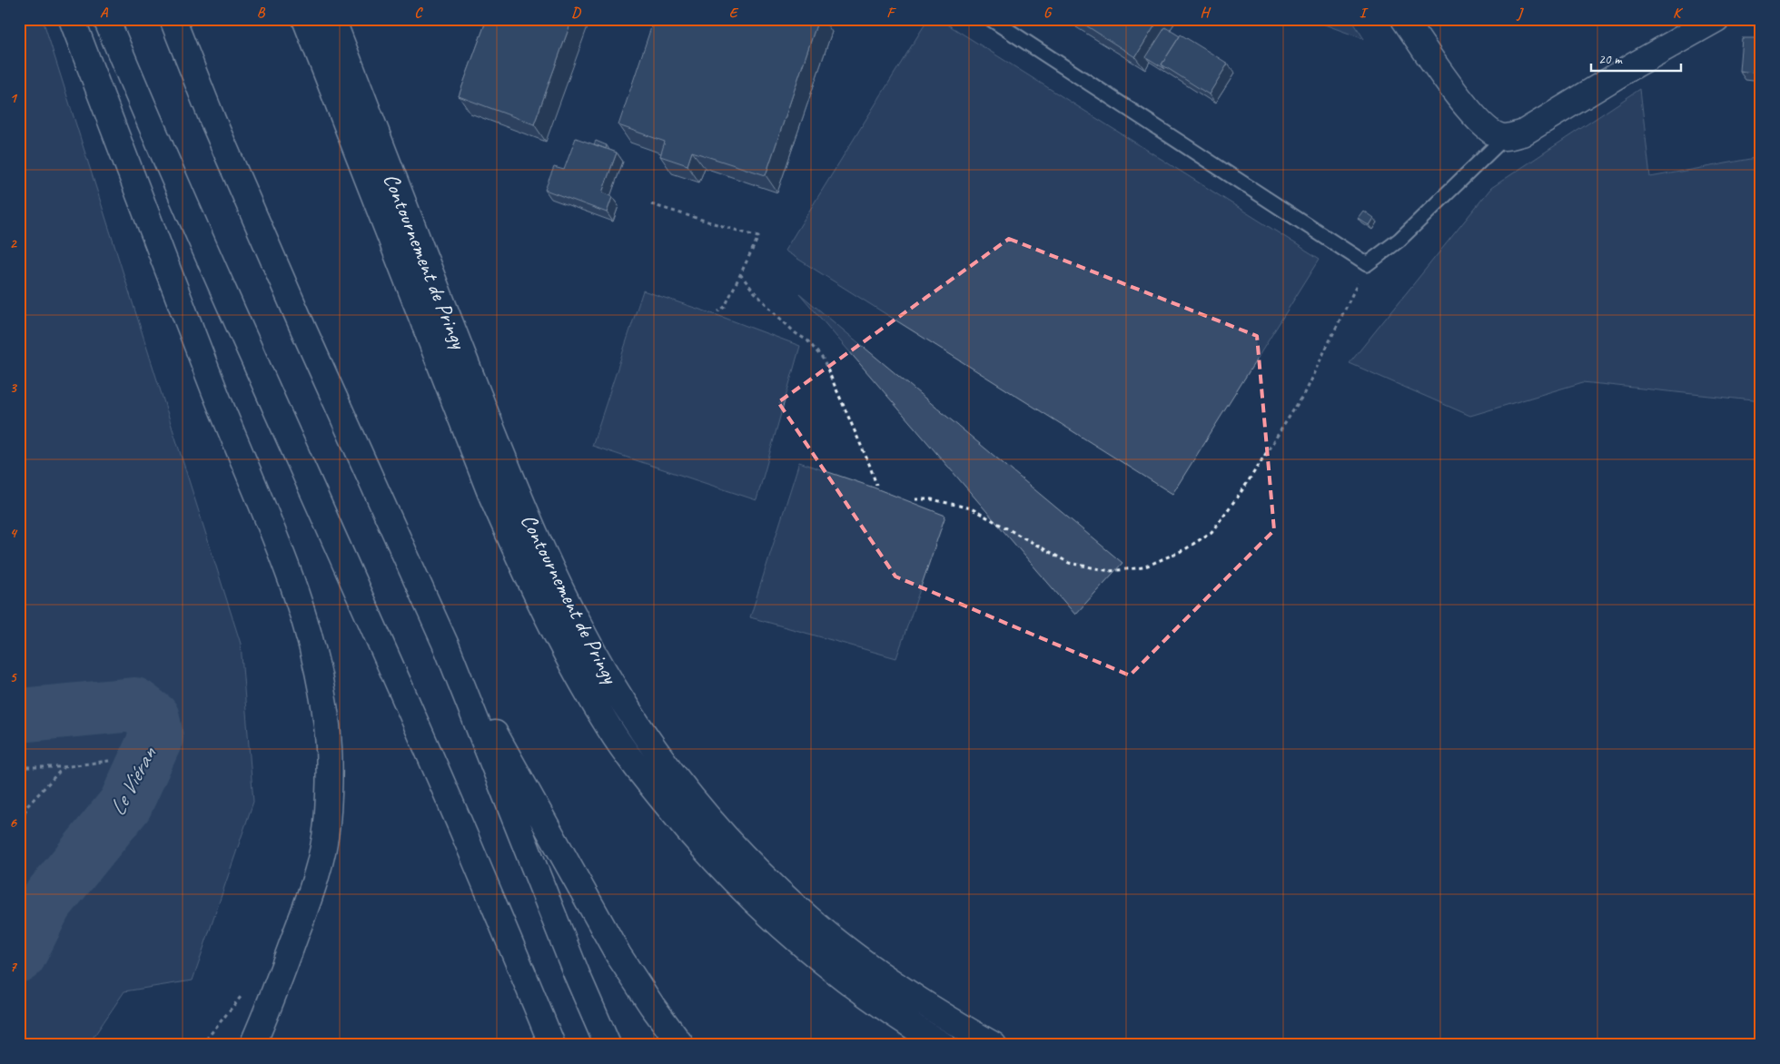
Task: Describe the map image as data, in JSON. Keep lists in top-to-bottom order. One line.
{"streets":{"main road":["Contournement de Pringy"]},"water":["Le Viéran"],"scale_bar":"20 m","grid":{"columns":["A","B","C","D","E","F","G","H","I","J","K"],"rows":["1","2","3","4","5","6","7"]}}
